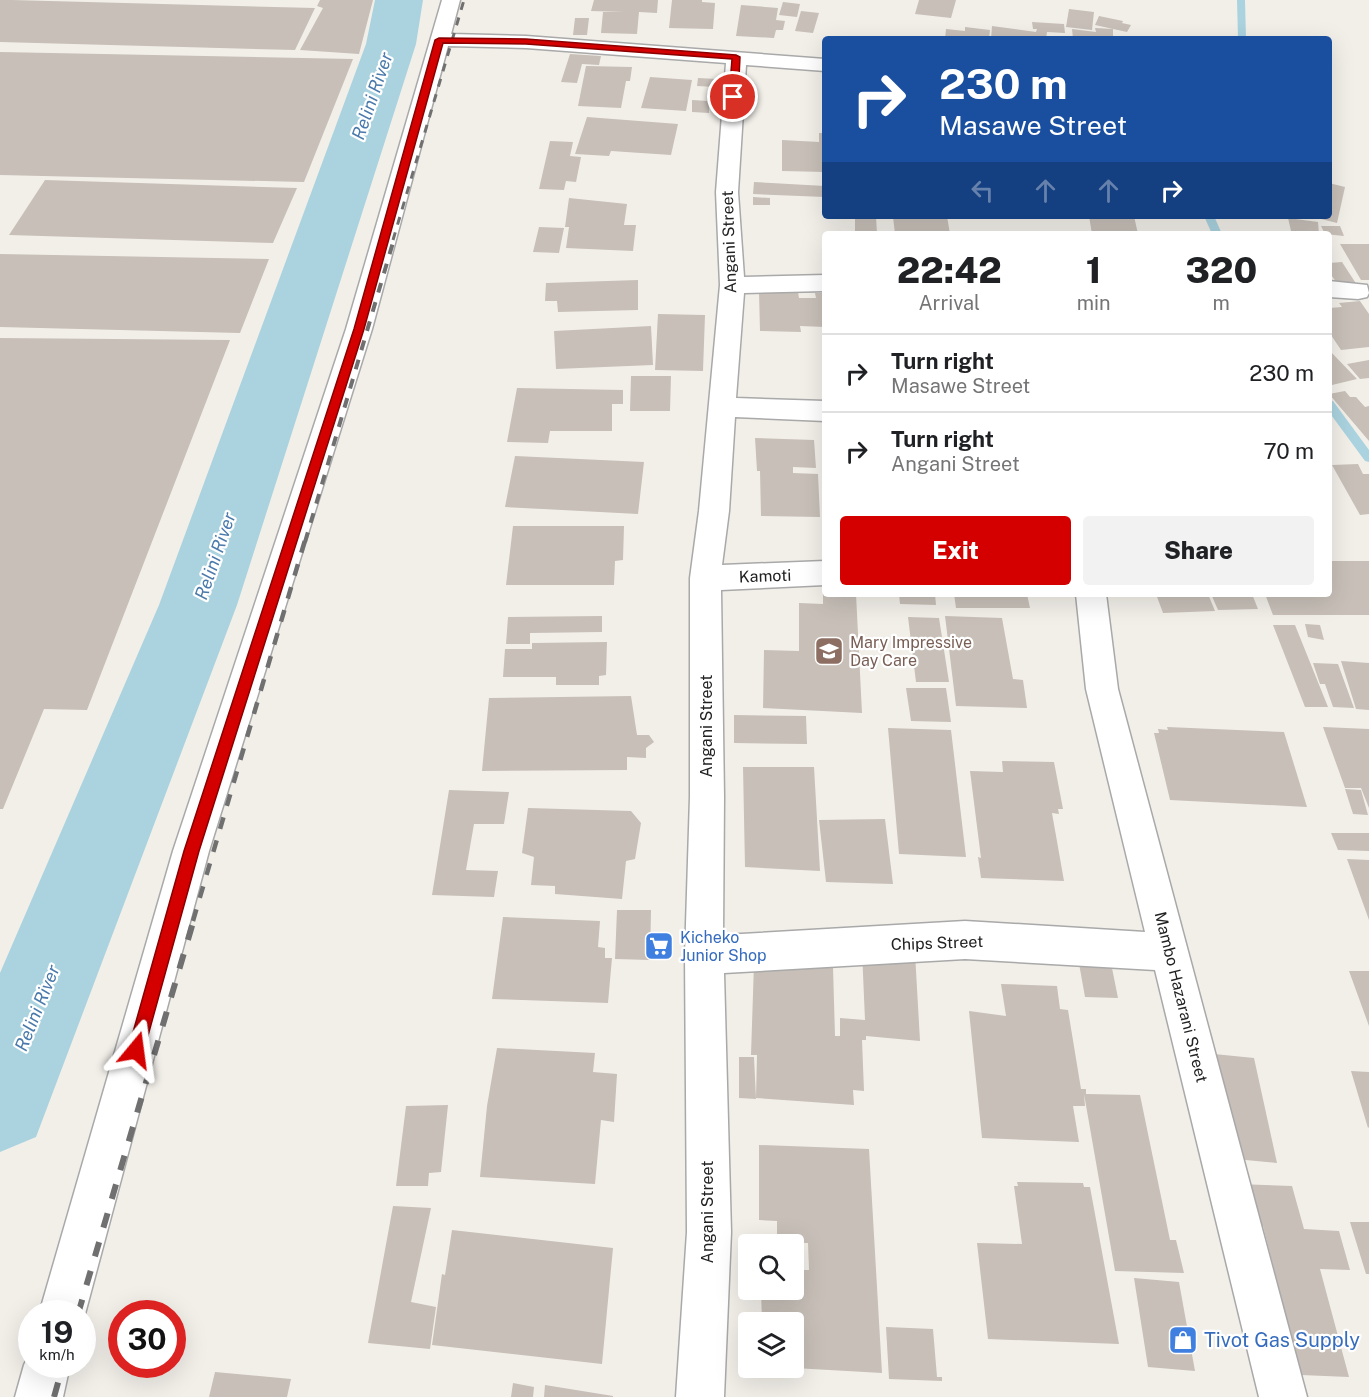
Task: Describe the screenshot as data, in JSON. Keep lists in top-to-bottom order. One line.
{"streets":{"street":["Angani Street","Kamoti","Chips Street","Mambo Hazarani Street"]},"crossings":[["Angani Street","Kamoti"],["Angani Street","Chips Street"],["Chips Street","Mambo Hazarani Street"]],"water":["Relini River"],"places":{"school or university":["Mary Impressive Day Care"],"supermarket":["Kicheko Junior Shop"],"shop":["Tivot Gas Supply"]},"page":{"turn":["230 m","Masawe Street"],"eta":["22:42","Arrival","1","min","320","m"],"list":[{"name":"Turn right","note":"Masawe Street","value":"230 m"},{"name":"Turn right","note":"Angani Street","value":"70 m"}],"buttons":["Exit","Share"],"speed":"19 km/h","limit":"30"}}
